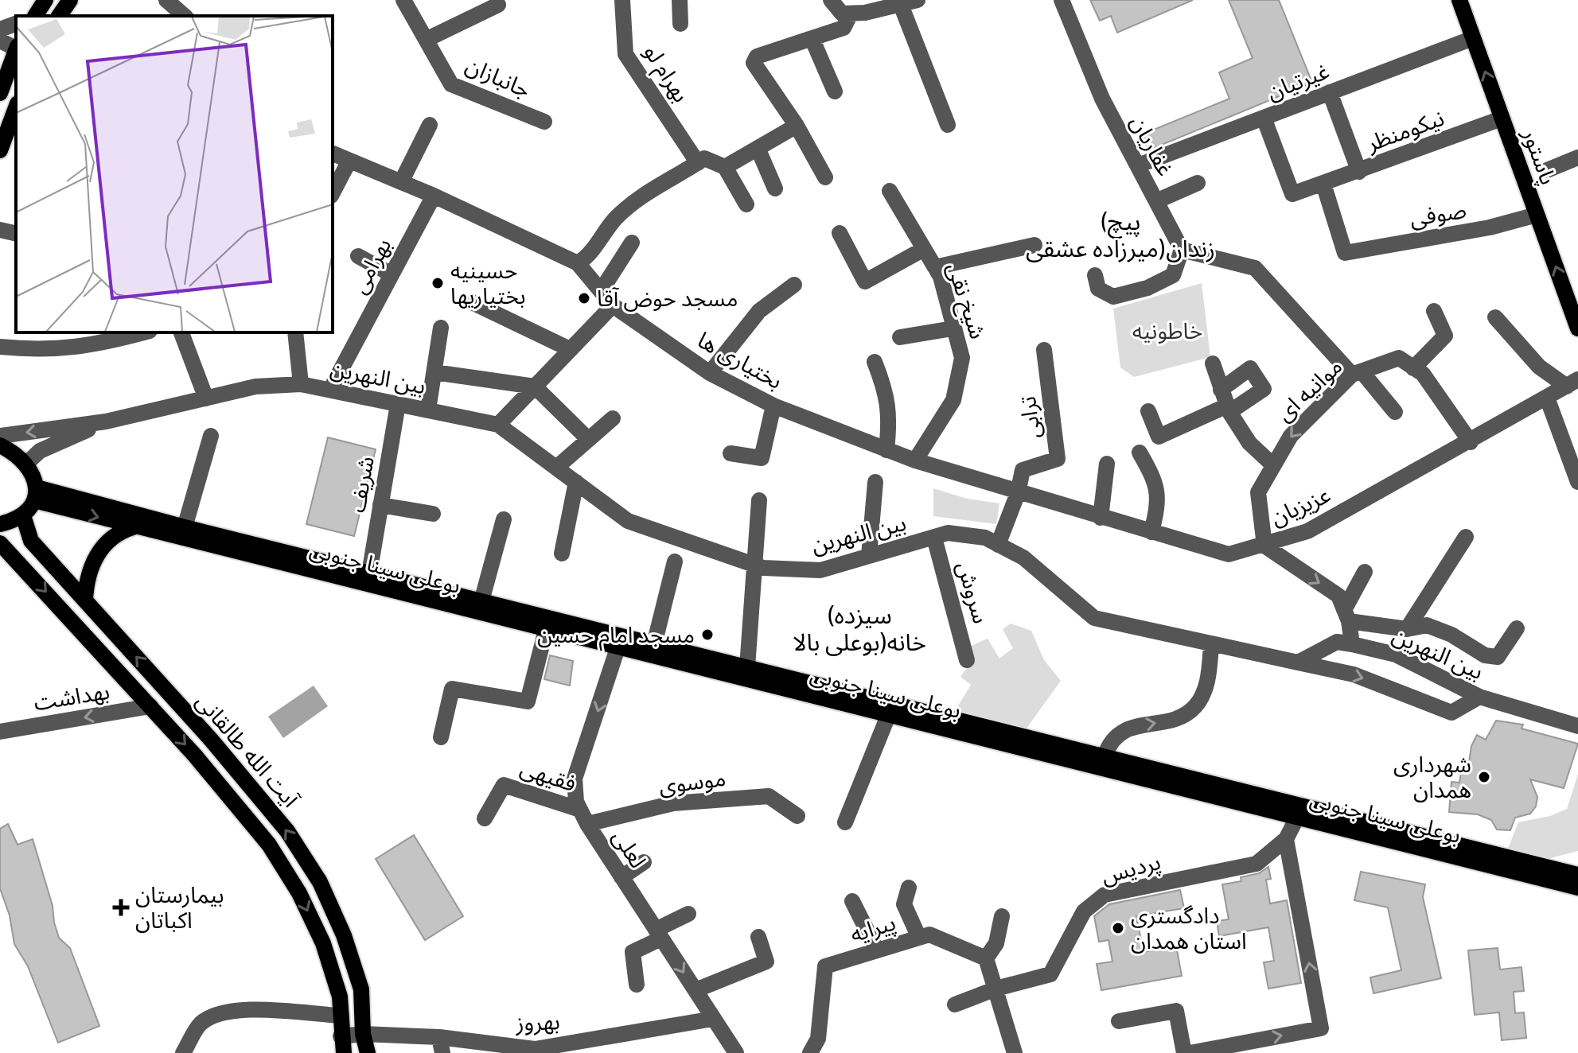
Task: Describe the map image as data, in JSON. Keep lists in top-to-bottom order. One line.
{"streets":{"main road":["پاستور","بوعلی سینا جنوبی","آیت الله طالقانی"],"street":["بهرام لو","جانبازان","غیرتیان","نیکومنظر","غفاریان","صوفی","بهرامی","شیخ نقی","بختیاری ها","بین النهرین","موانیه ای","ترابی","شریف","عزیزیان","سروش","بهداشت","فقیهی","موسوی","لعلی","پردیس","پیرایه","بهروز"]},"crossings":[["غیرتیان","نیکومنظر"],["غیرتیان","غفاریان"],["غیرتیان","پاستور"],["نیکومنظر","پاستور"],["نیکومنظر","صوفی"],["پاستور","صوفی"],["بهرامی","بختیاری ها"],["بهرامی","بین النهرین"],["شیخ نقی","بختیاری ها"],["بختیاری ها","ترابی"],["بختیاری ها","عزیزیان"],["بین النهرین","شریف"],["بین النهرین","سروش"],["موانیه ای","عزیزیان"],["ترابی","عزیزیان"],["شریف","بوعلی سینا جنوبی"],["بوعلی سینا جنوبی","لعلی"],["بوعلی سینا جنوبی","پردیس"],["بهداشت","آیت الله طالقانی"],["آیت الله طالقانی","بهروز"],["فقیهی","موسوی"],["فقیهی","لعلی"],["موسوی","لعلی"],["لعلی","بهروز"]],"one_way":["پاستور","موانیه ای","بهداشت","لعلی"],"districts":["(پیچ زندان(میرزاده عشقی","(سیزده خانه(بوعلی بالا"],"parks":["خاطونیه"],"places":{"other":["حسینیه بختیاریها","مسجد حوض آقا","مسجد امام حسین","شهرداری همدان","دادگستری استان همدان"],"health":["بیمارستان اکباتان"]}}
